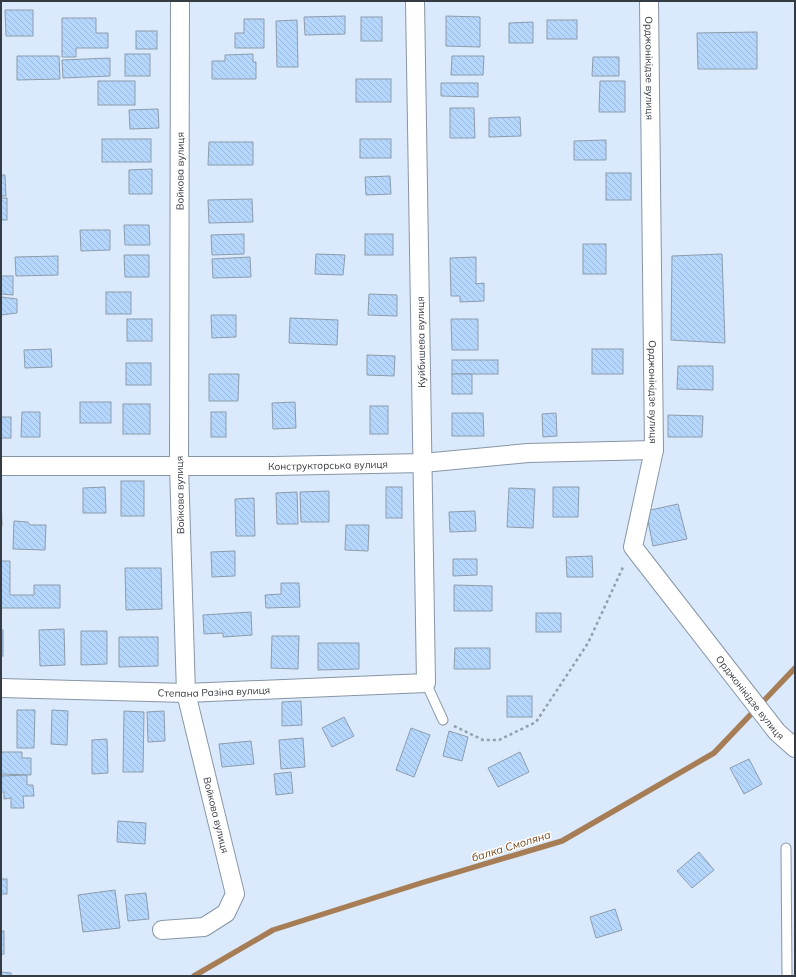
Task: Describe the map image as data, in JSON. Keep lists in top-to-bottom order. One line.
{"streets":{"street":["Орджонікідзе вулиця","Войкова вулиця","Куйбишева вулиця","Конструкторська вулиця","Степана Разіна вулиця"]},"crossings":[["Орджонікідзе вулиця","Конструкторська вулиця"],["Войкова вулиця","Конструкторська вулиця"],["Войкова вулиця","Степана Разіна вулиця"],["Куйбишева вулиця","Конструкторська вулиця"],["Куйбишева вулиця","Степана Разіна вулиця"]],"water":["балка Смоляна"]}
